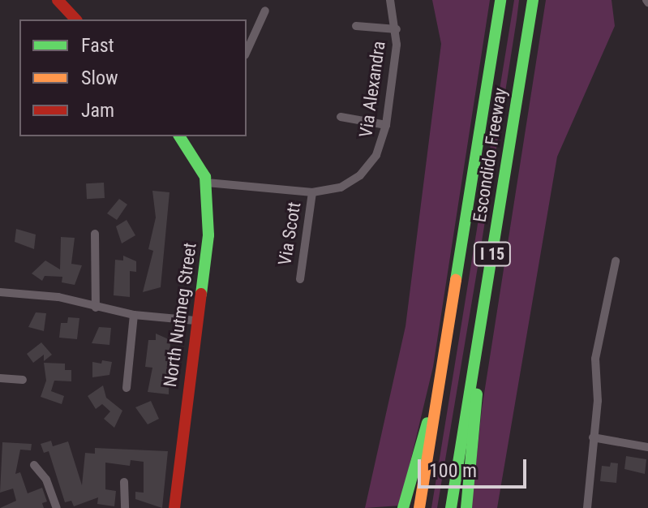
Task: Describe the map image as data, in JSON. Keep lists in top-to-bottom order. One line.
{"streets":{"main road":["Escondido Freeway","I 15","North Nutmeg Street"],"street":["Via Alexandra","Via Scott"]},"crossings":[["Via Alexandra","Via Scott"],["Via Alexandra","North Nutmeg Street"]],"legend":["Fast","Slow","Jam"],"scale_bar":"100 m"}
